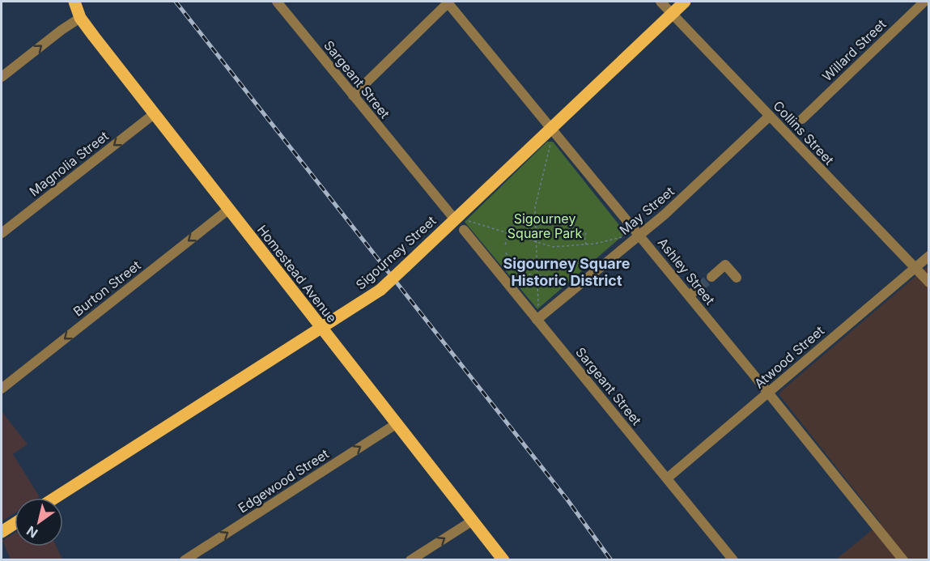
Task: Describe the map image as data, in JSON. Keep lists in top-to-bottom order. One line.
{"streets":{"main road":["Sigourney Street","Homestead Avenue"],"street":["Willard Street","Sargeant Street","Collins Street","Magnolia Street","May Street","Ashley Street","Burton Street","Atwood Street","Edgewood Street"]},"crossings":[["Sargeant Street","May Street"],["Sargeant Street","Sigourney Street"],["Sargeant Street","Atwood Street"],["Collins Street","May Street"],["Collins Street","Sigourney Street"],["Collins Street","Atwood Street"],["Magnolia Street","Homestead Avenue"],["May Street","Ashley Street"],["Sigourney Street","Ashley Street"],["Sigourney Street","Homestead Avenue"],["Ashley Street","Atwood Street"],["Homestead Avenue","Burton Street"],["Homestead Avenue","Edgewood Street"]],"one_way":["Magnolia Street","Burton Street","Edgewood Street"],"districts":["Sigourney Square Historic District"],"parks":["Sigourney Square Park"],"north":"bottom left"}
